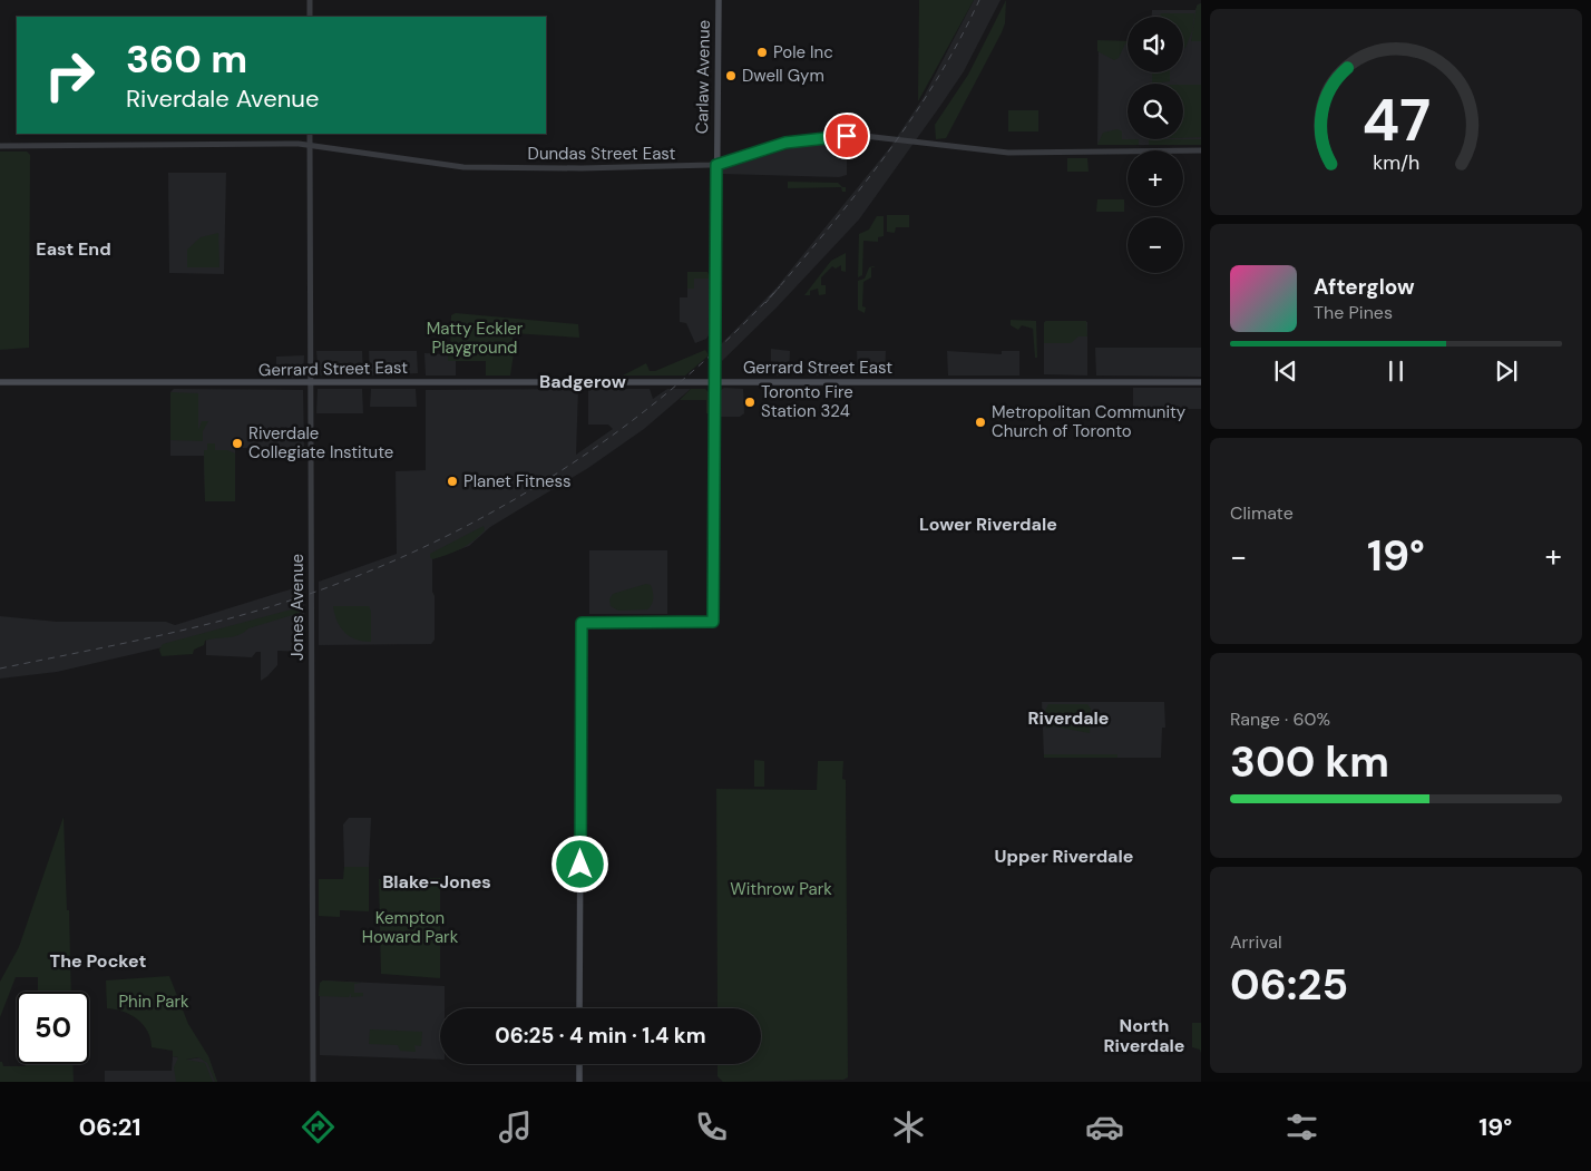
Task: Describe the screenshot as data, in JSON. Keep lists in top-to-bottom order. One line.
{"streets":{"main road":["Carlaw Avenue","Gerrard Street East"],"street":["Dundas Street East","Jones Avenue"]},"crossings":[["Carlaw Avenue","Dundas Street East"],["Carlaw Avenue","Gerrard Street East"],["Dundas Street East","Jones Avenue"],["Gerrard Street East","Jones Avenue"]],"districts":["East End","Badgerow","Lower Riverdale","Riverdale","Upper Riverdale","Blake-Jones","The Pocket","North Riverdale"],"parks":["Matty Eckler Playground","Withrow Park","Kempton Howard Park","Phin Park"],"places":["Pole Inc","Dwell Gym","Toronto Fire Station 324","Metropolitan Community Church of Toronto","Riverdale Collegiate Institute","Planet Fitness"],"page":{"map_buttons":["+","−"],"turn":["360 m","Riverdale Avenue"],"song":["Afterglow","The Pines"],"tile":["Climate",["Range · 60%","300 km"],["Arrival","06:25"]],"heat":["−","19°","+"],"limit":"50","trip":"06:25 · 4 min · 1.4 km","tabs":["06:21","19°"],"gauge":["47","km/h"]}}
